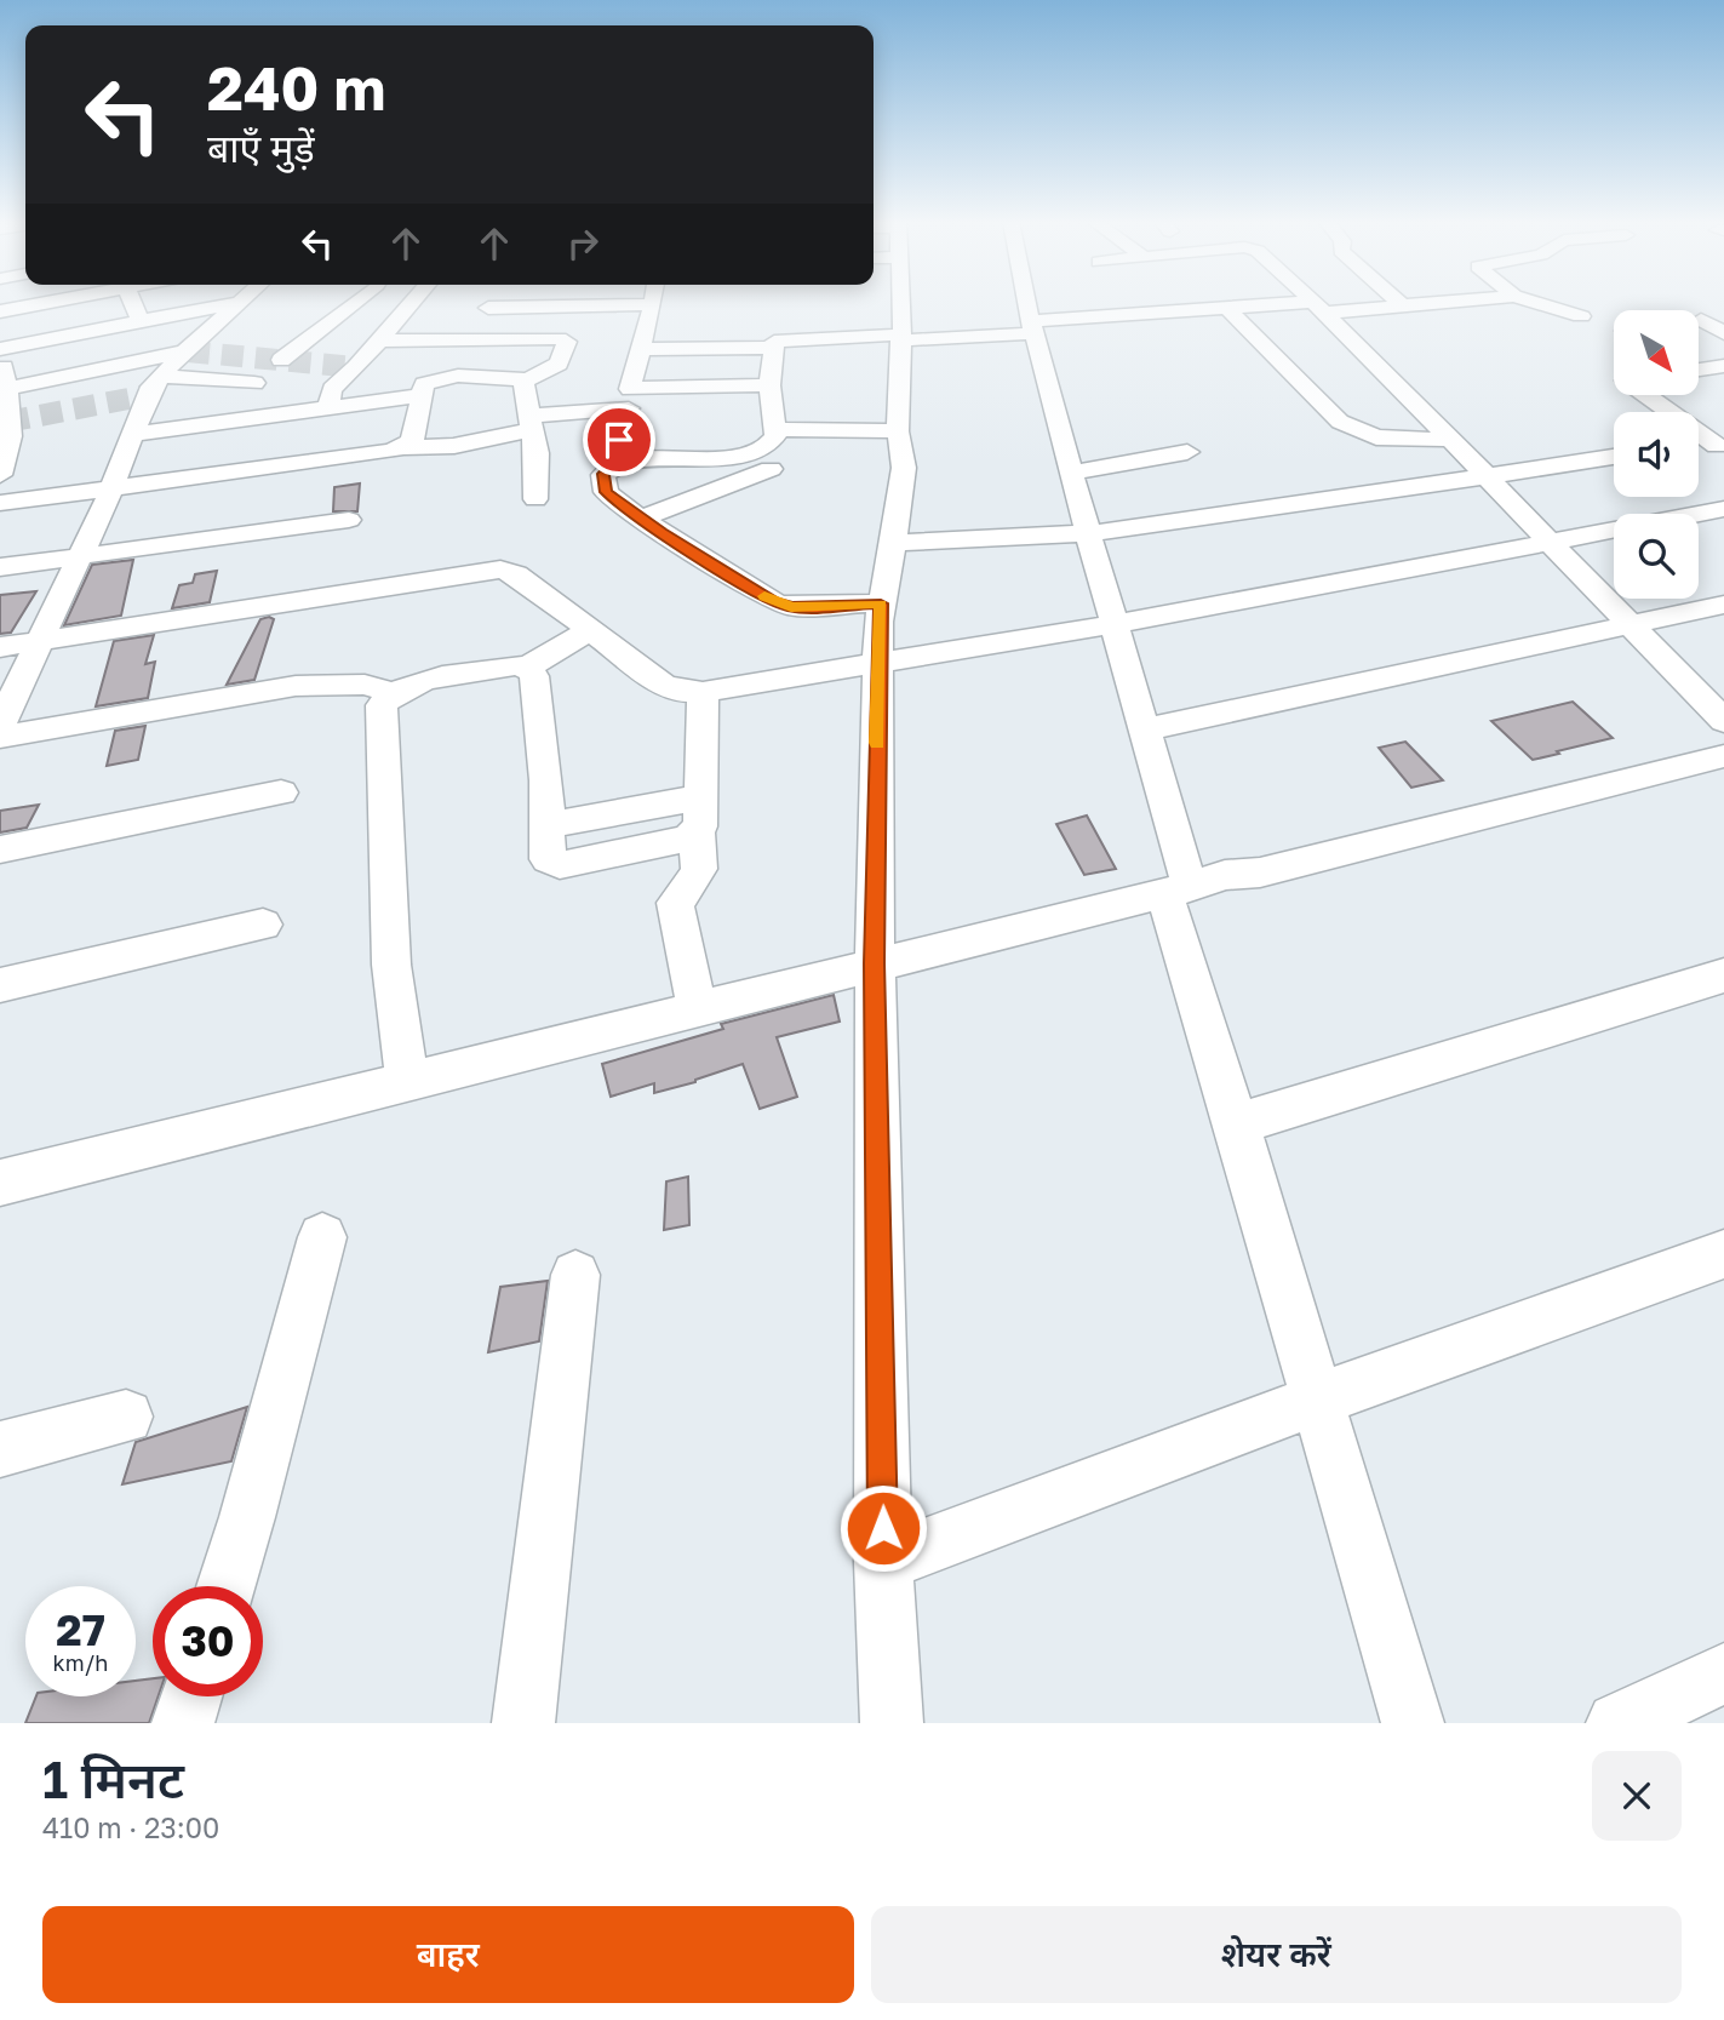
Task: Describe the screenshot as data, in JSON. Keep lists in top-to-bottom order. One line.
{"north":"bottom right","page":{"turn":["240 m","बाएँ मुड़ें"],"speed":"27 km/h","limit":"30","heading":["1 मिनट","410 m · 23:00"],"buttons":["बाहर","शेयर करें"]}}
